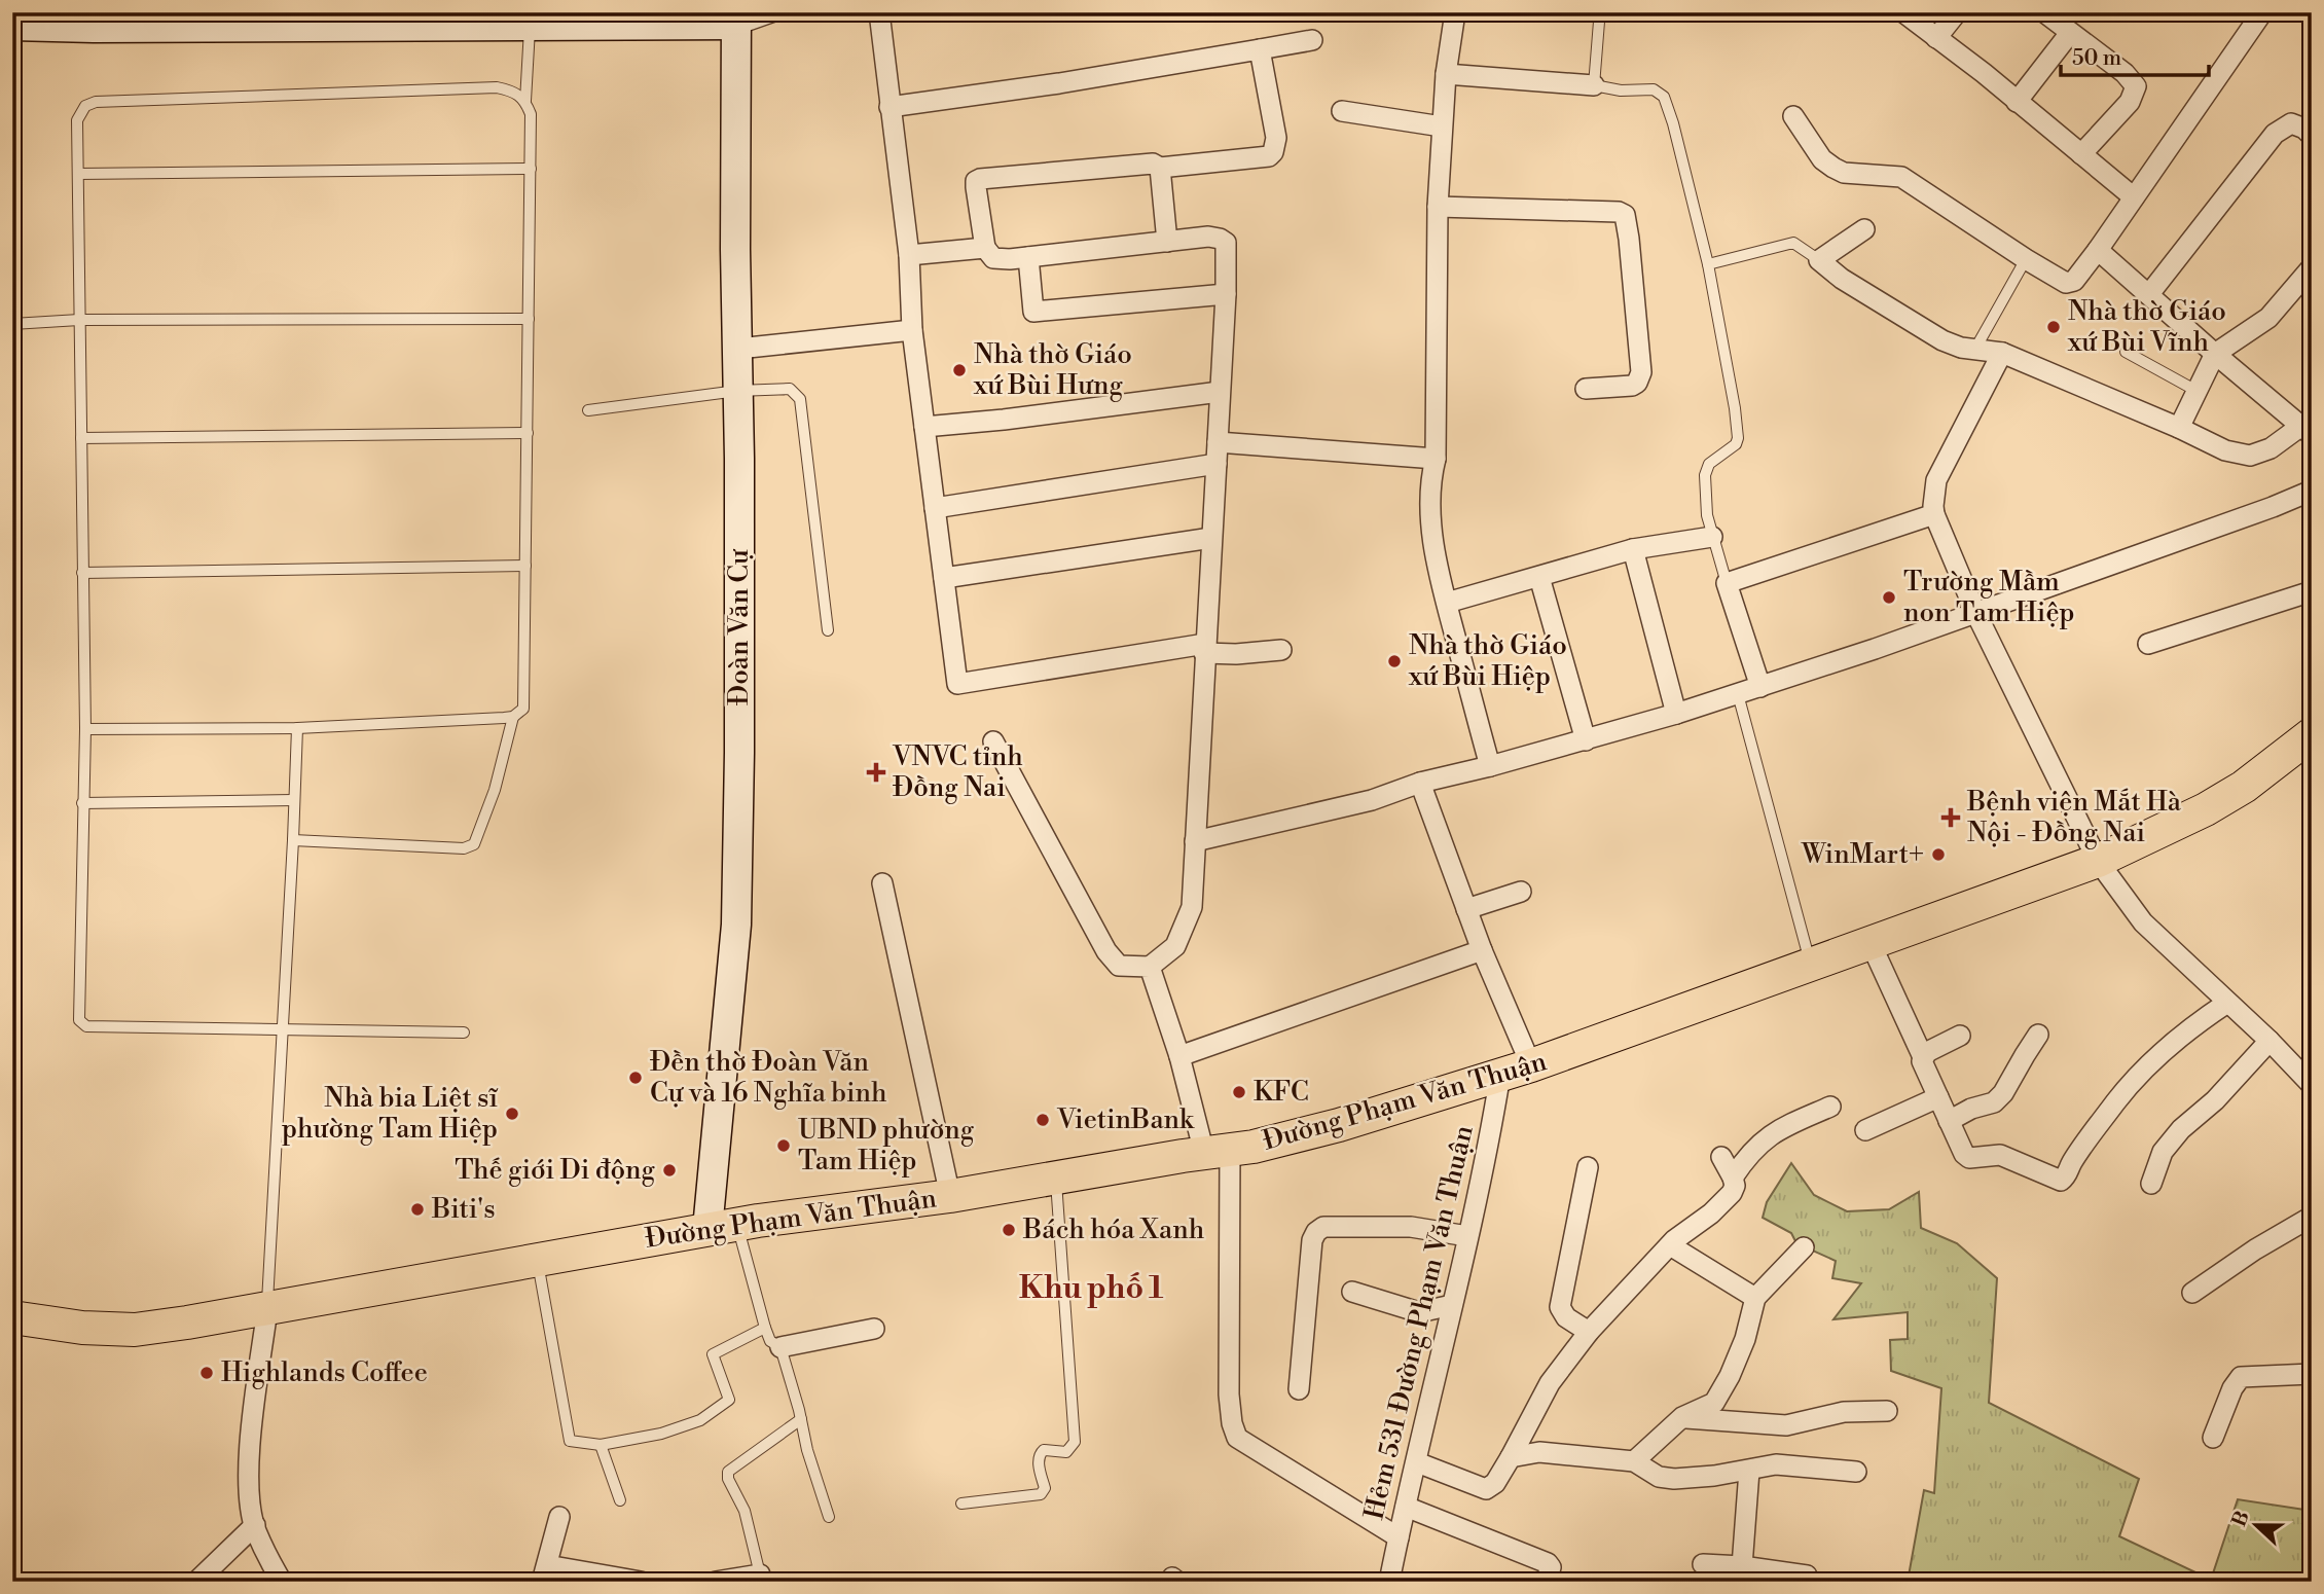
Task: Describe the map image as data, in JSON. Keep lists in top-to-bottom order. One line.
{"streets":{"main road":["Đường Phạm Văn Thuận"],"street":["Đoàn Văn Cự","Hẻm 531 Đường Phạm Văn Thuận"]},"crossings":[["Đoàn Văn Cự","Đường Phạm Văn Thuận"],["Đường Phạm Văn Thuận","Hẻm 531 Đường Phạm Văn Thuận"]],"districts":["Khu phố 1"],"places":{"other":["Nhà thờ Giáo xứ Bùi Vĩnh","Nhà thờ Giáo xứ Bùi Hưng","Trường Mầm non Tam Hiệp","Nhà thờ Giáo xứ Bùi Hiệp","WinMart+","Đền thờ Đoàn Văn Cự và 16 Nghĩa binh","KFC","Nhà bia Liệt sĩ phường Tam Hiệp","VietinBank","UBND phường Tam Hiệp","Thế giới Di động","Biti's","Bách hóa Xanh","Highlands Coffee"],"health":["VNVC tỉnh Đồng Nai","Bệnh viện Mắt Hà Nội - Đồng Nai"]},"scale_bar":"50 m","north":"left"}
